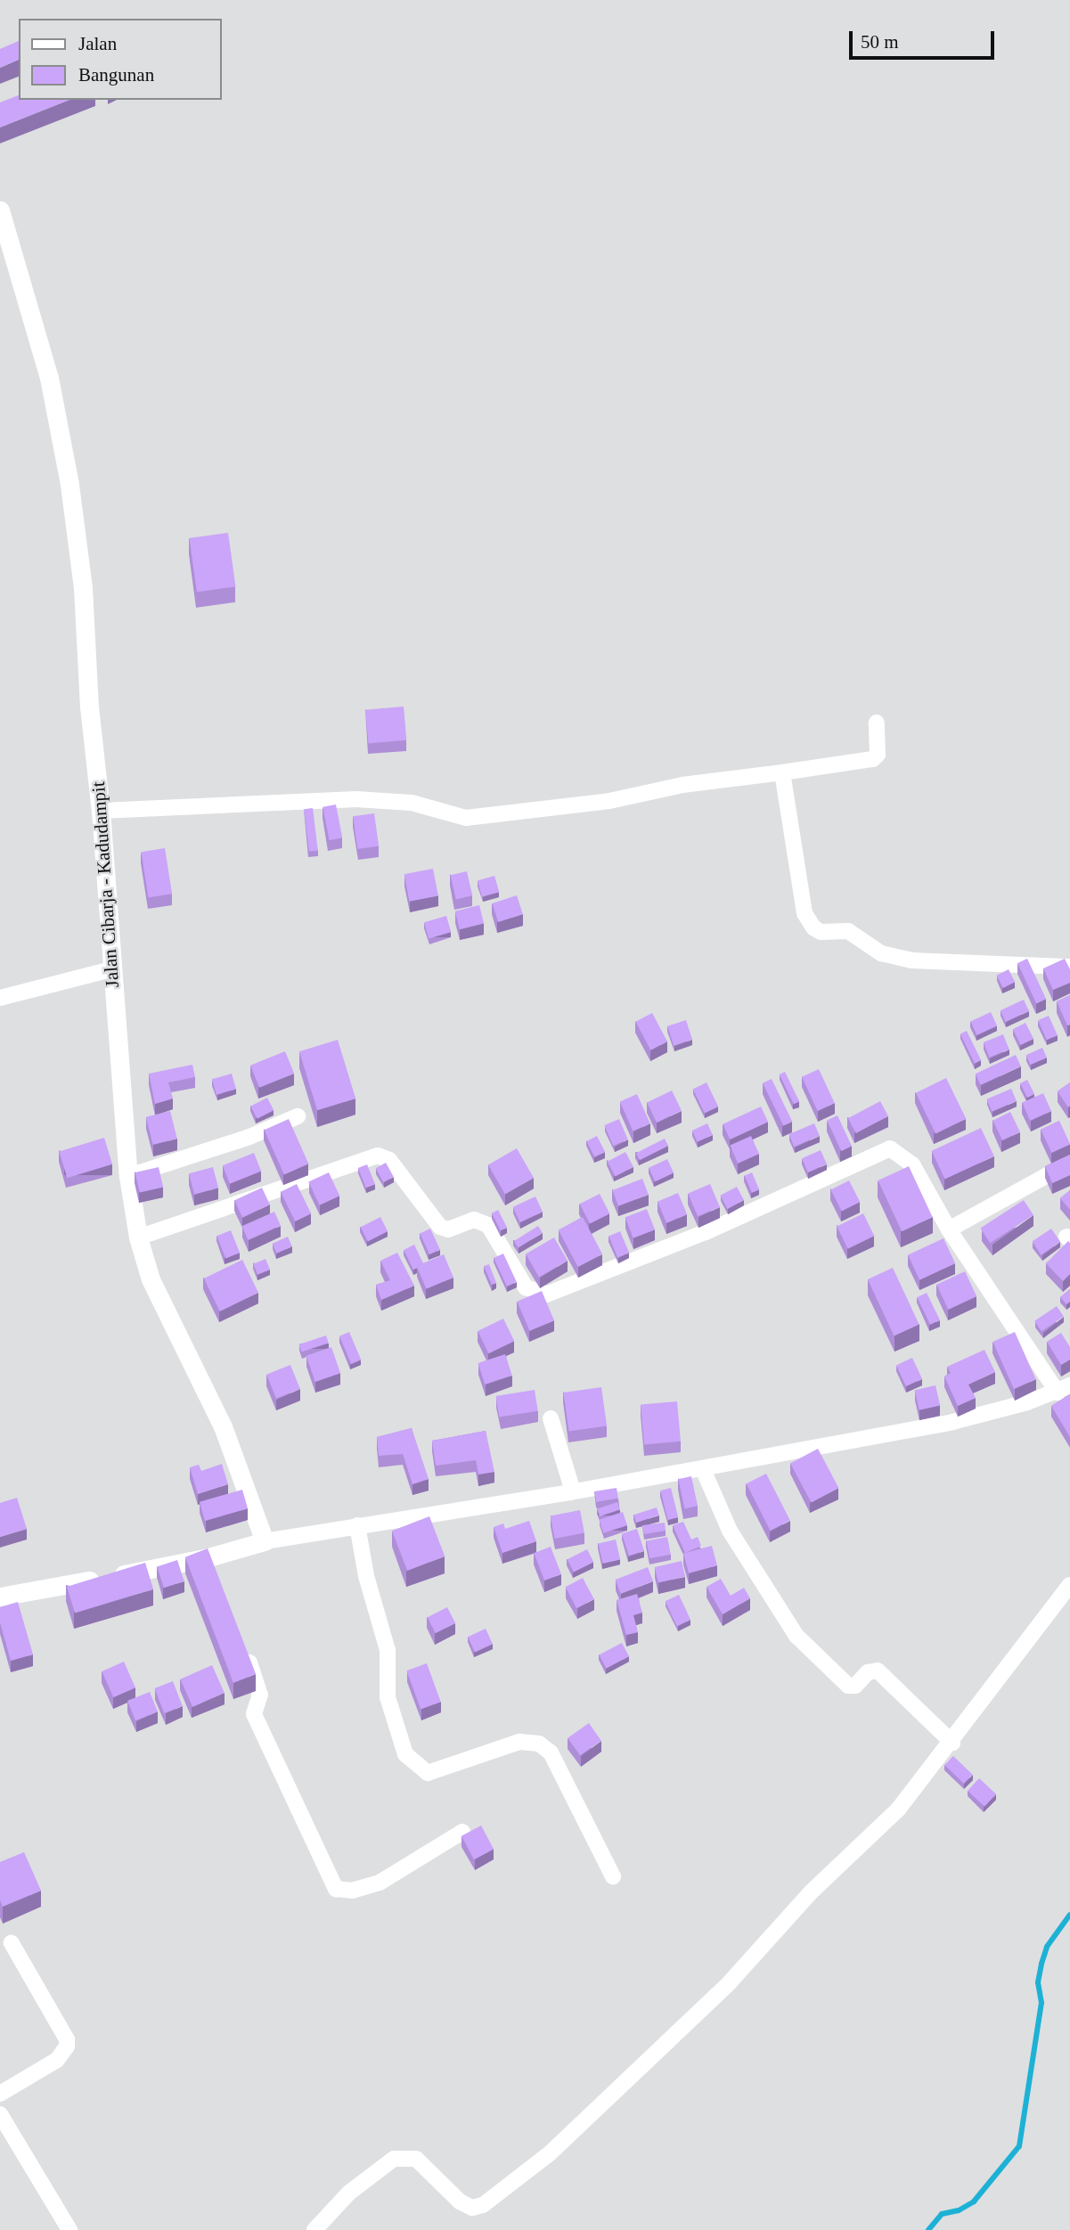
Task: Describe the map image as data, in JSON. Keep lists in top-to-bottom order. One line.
{"streets":{"street":["Jalan Cibarja - Kadudampit"]},"legend":["Jalan","Bangunan"],"scale_bar":"50 m"}
